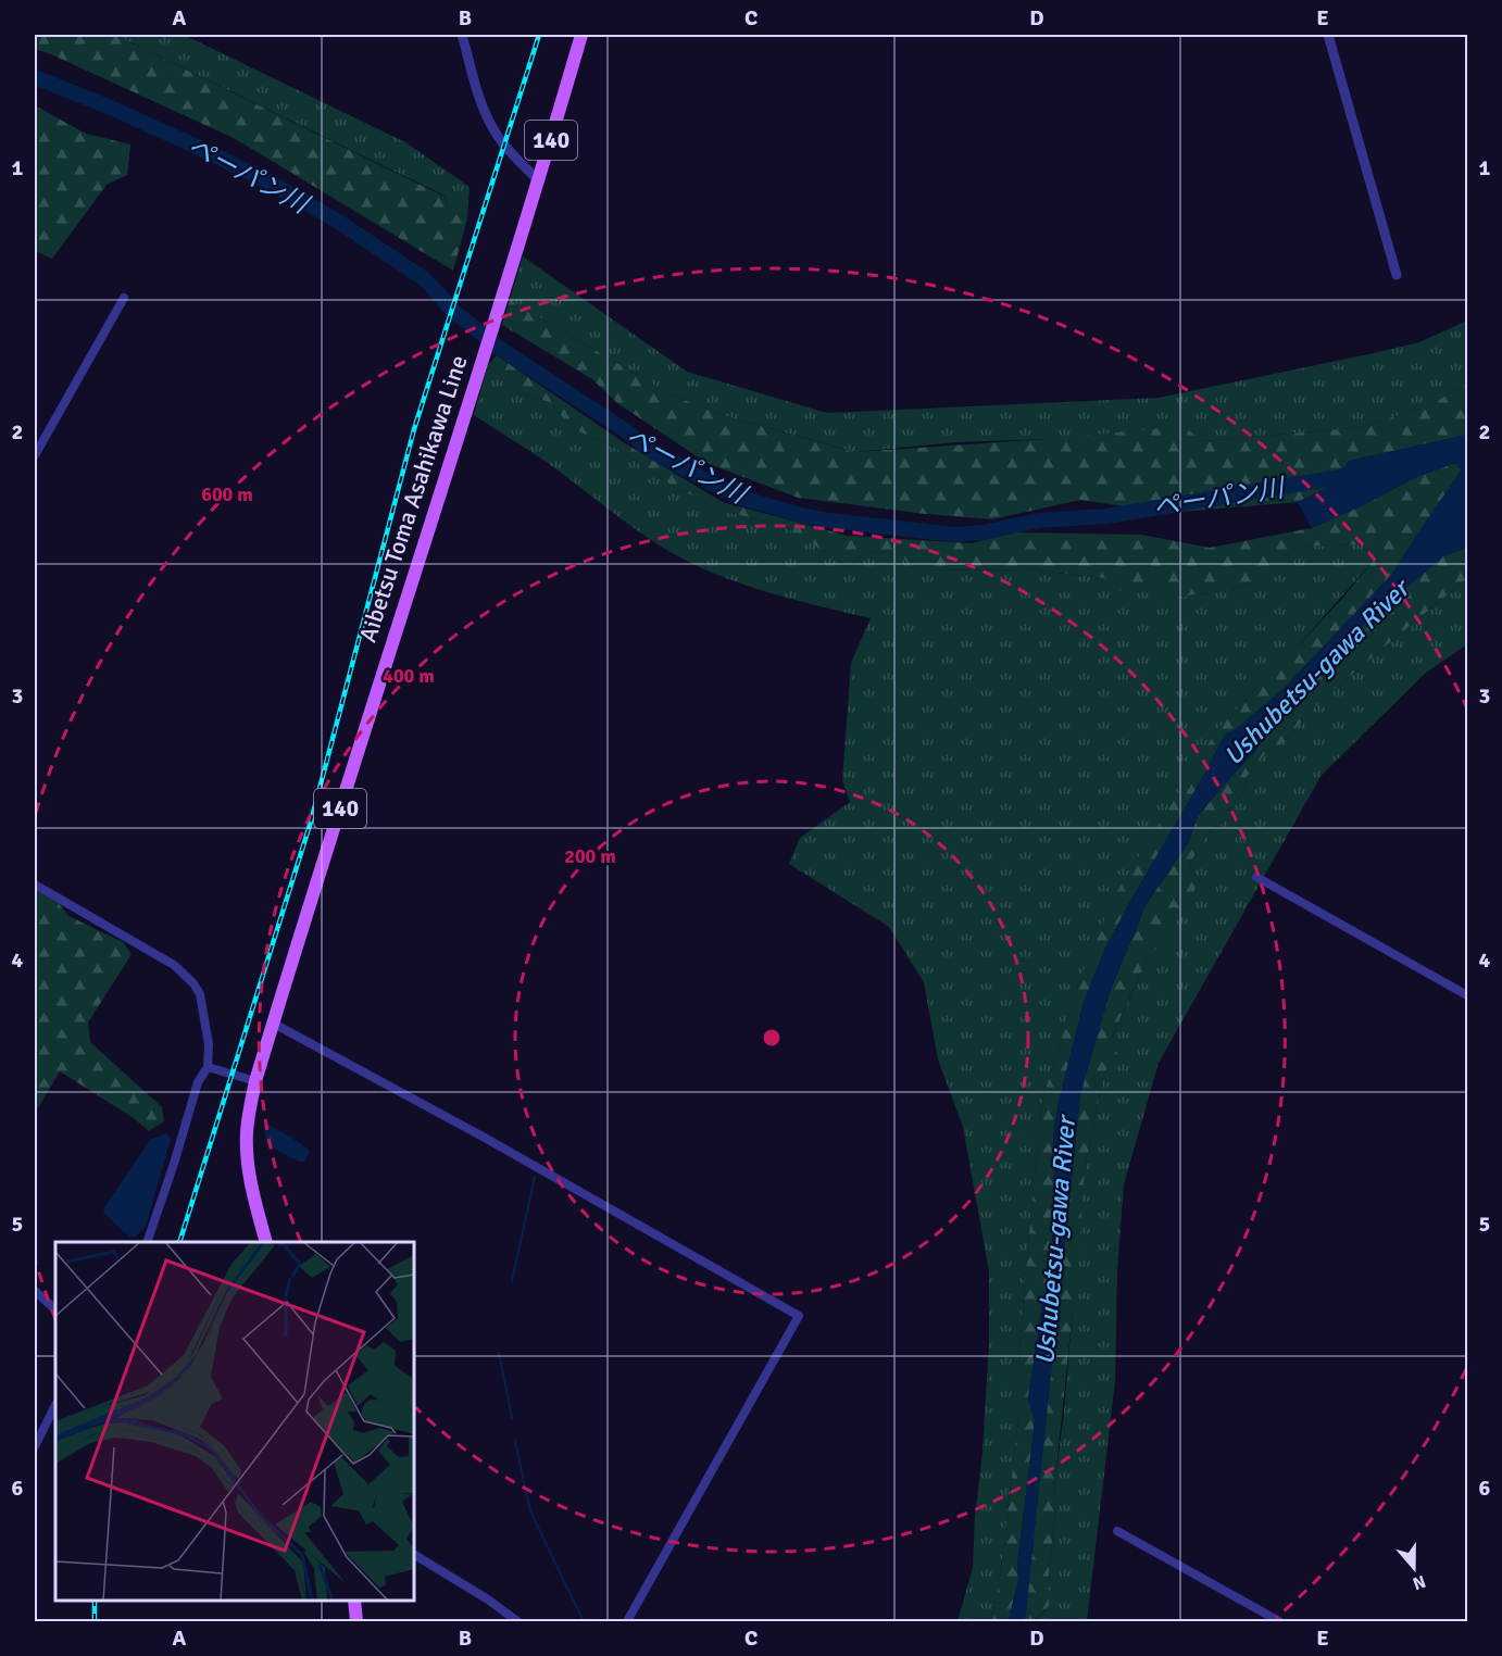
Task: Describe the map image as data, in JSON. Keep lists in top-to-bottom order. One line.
{"streets":{"main road":["140","Aibetsu Toma Asahikawa Line"]},"water":["ペーパン川","Ushubetsu-gawa River"],"north":"bottom","grid":{"columns":["A","B","C","D","E"],"rows":["1","2","3","4","5","6"]},"rings":["600 m","400 m","200 m"]}
